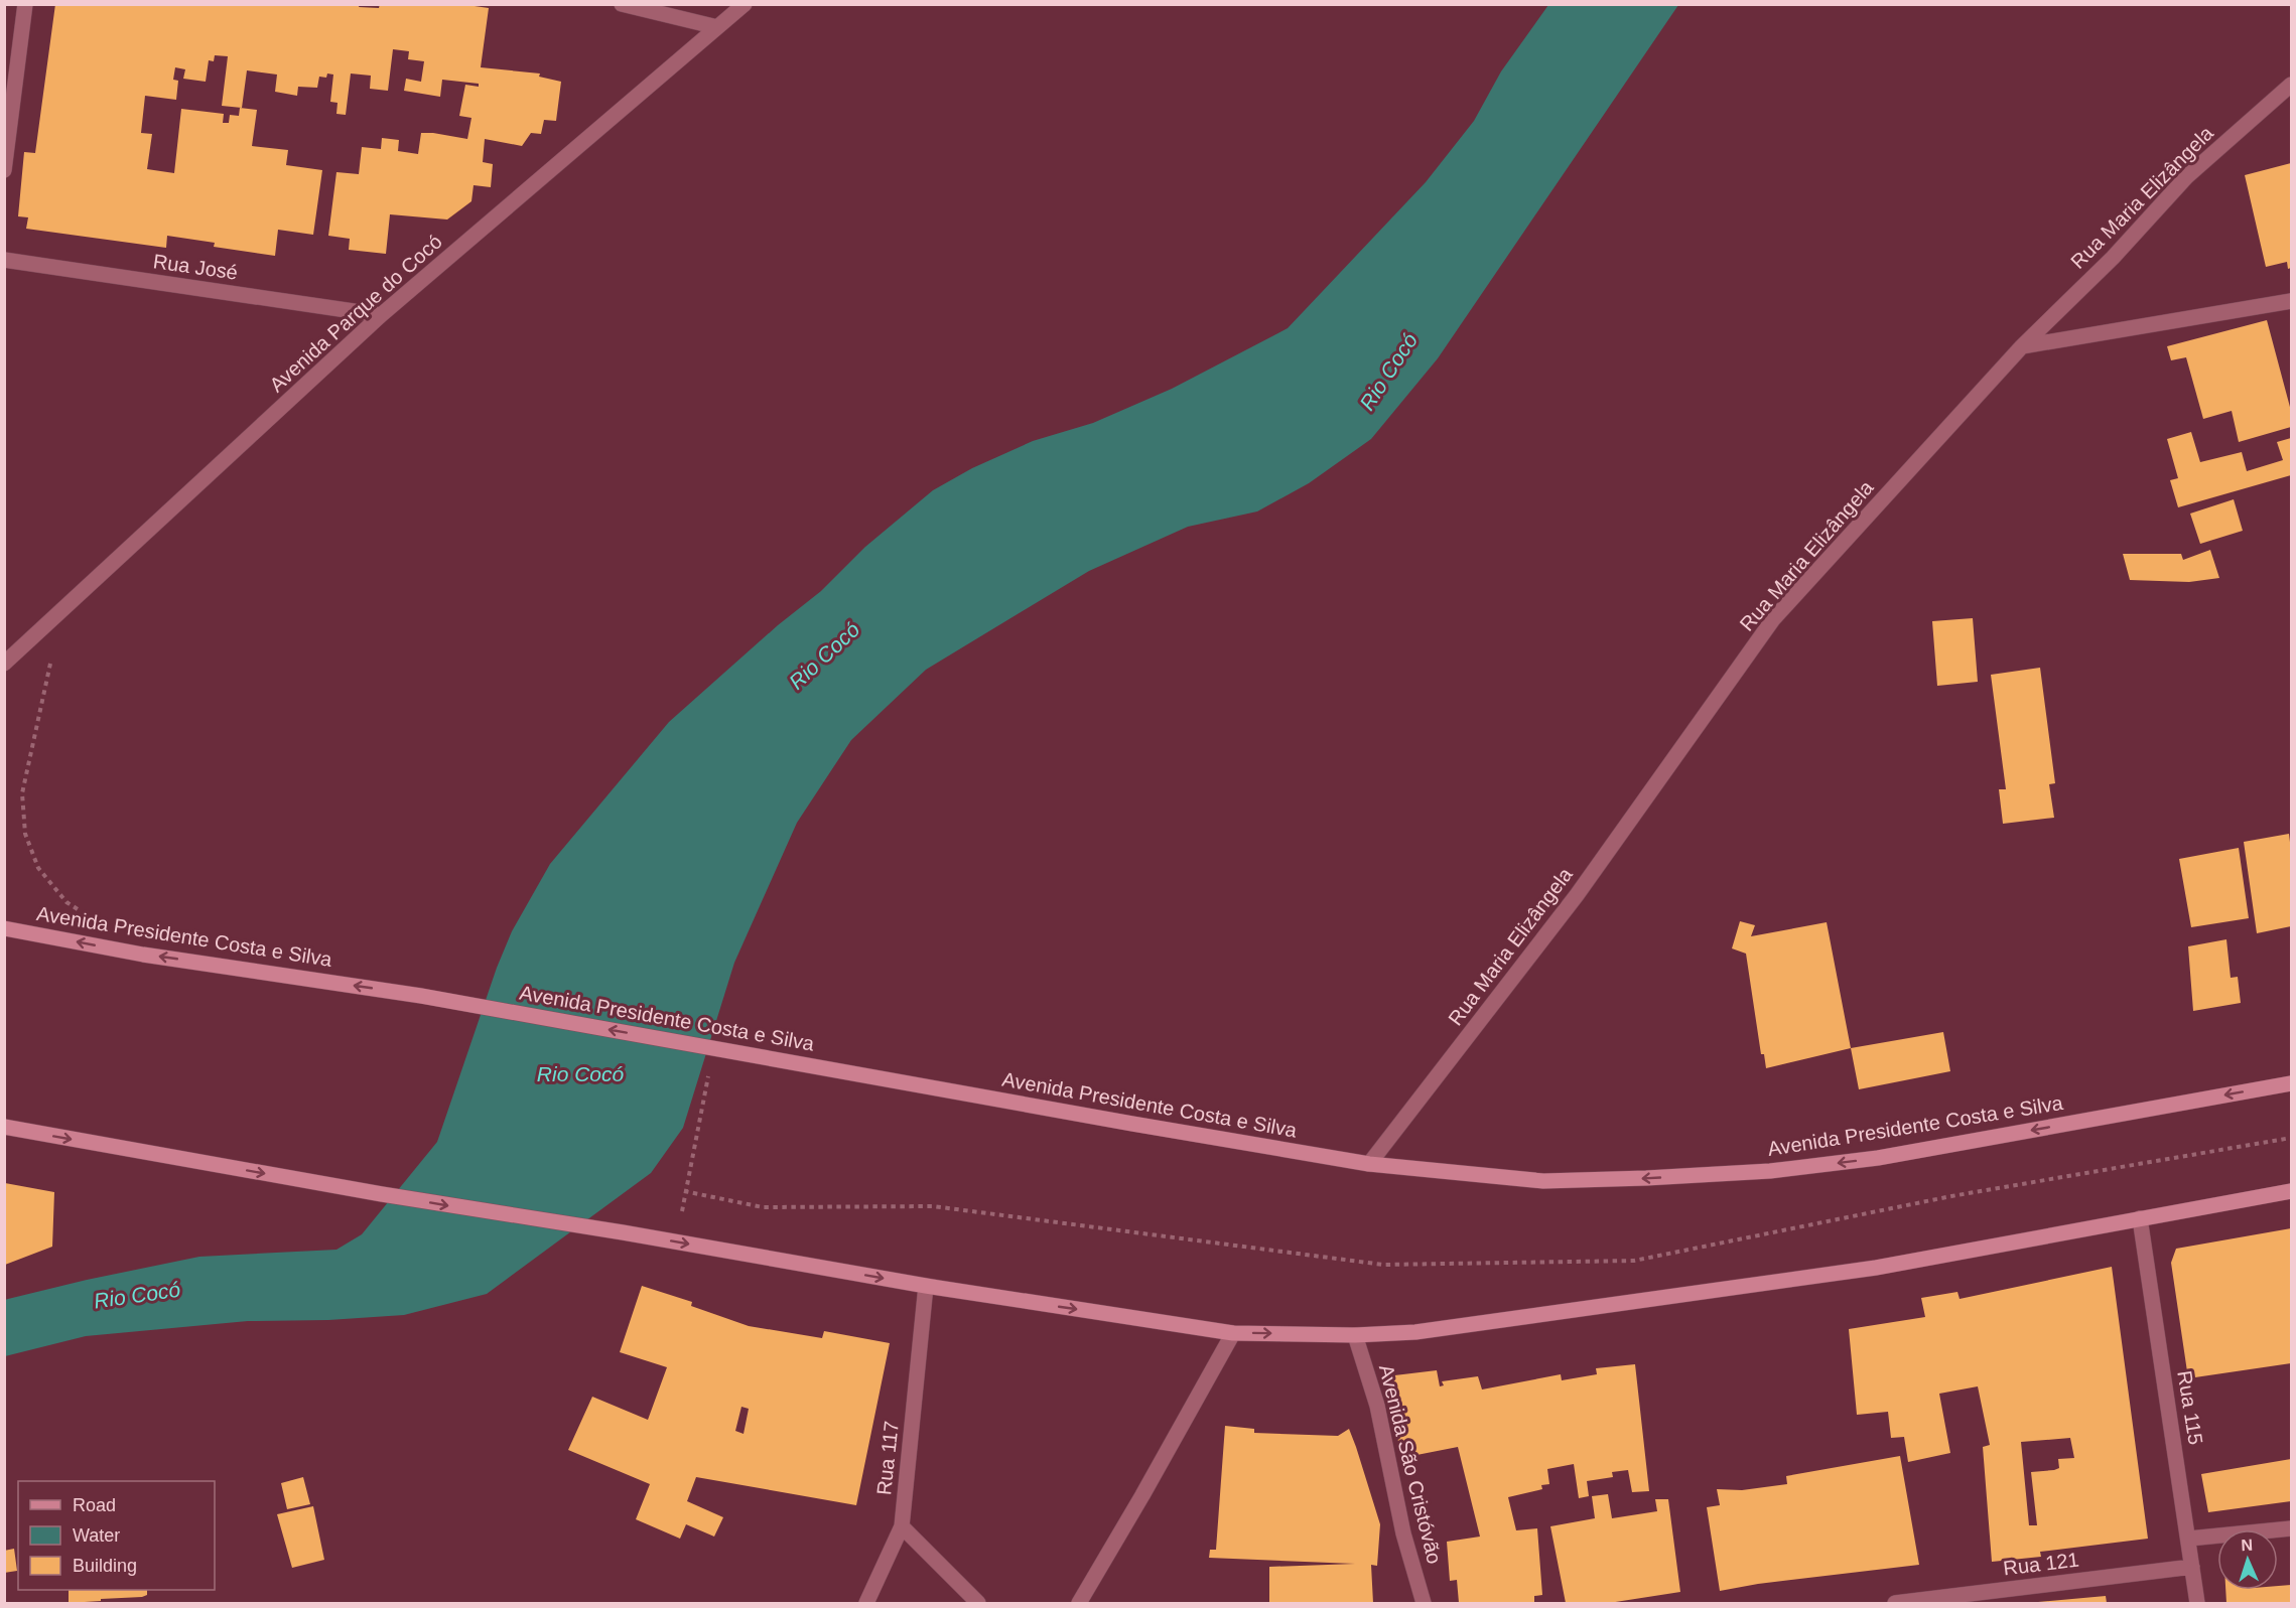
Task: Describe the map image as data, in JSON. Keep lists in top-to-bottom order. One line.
{"streets":{"main road":["Avenida Presidente Costa e Silva"],"street":["Rua Maria Elizângela","Rua José","Avenida Parque do Cocó","Rua 115","Rua 117","Avenida São Cristóvão","Rua 121"]},"crossings":[["Rua Maria Elizângela","Avenida Presidente Costa e Silva"],["Rua José","Avenida Parque do Cocó"],["Rua 115","Rua 121"]],"water":["Rio Cocó"],"legend":["Road","Water","Building"],"north":"top"}
